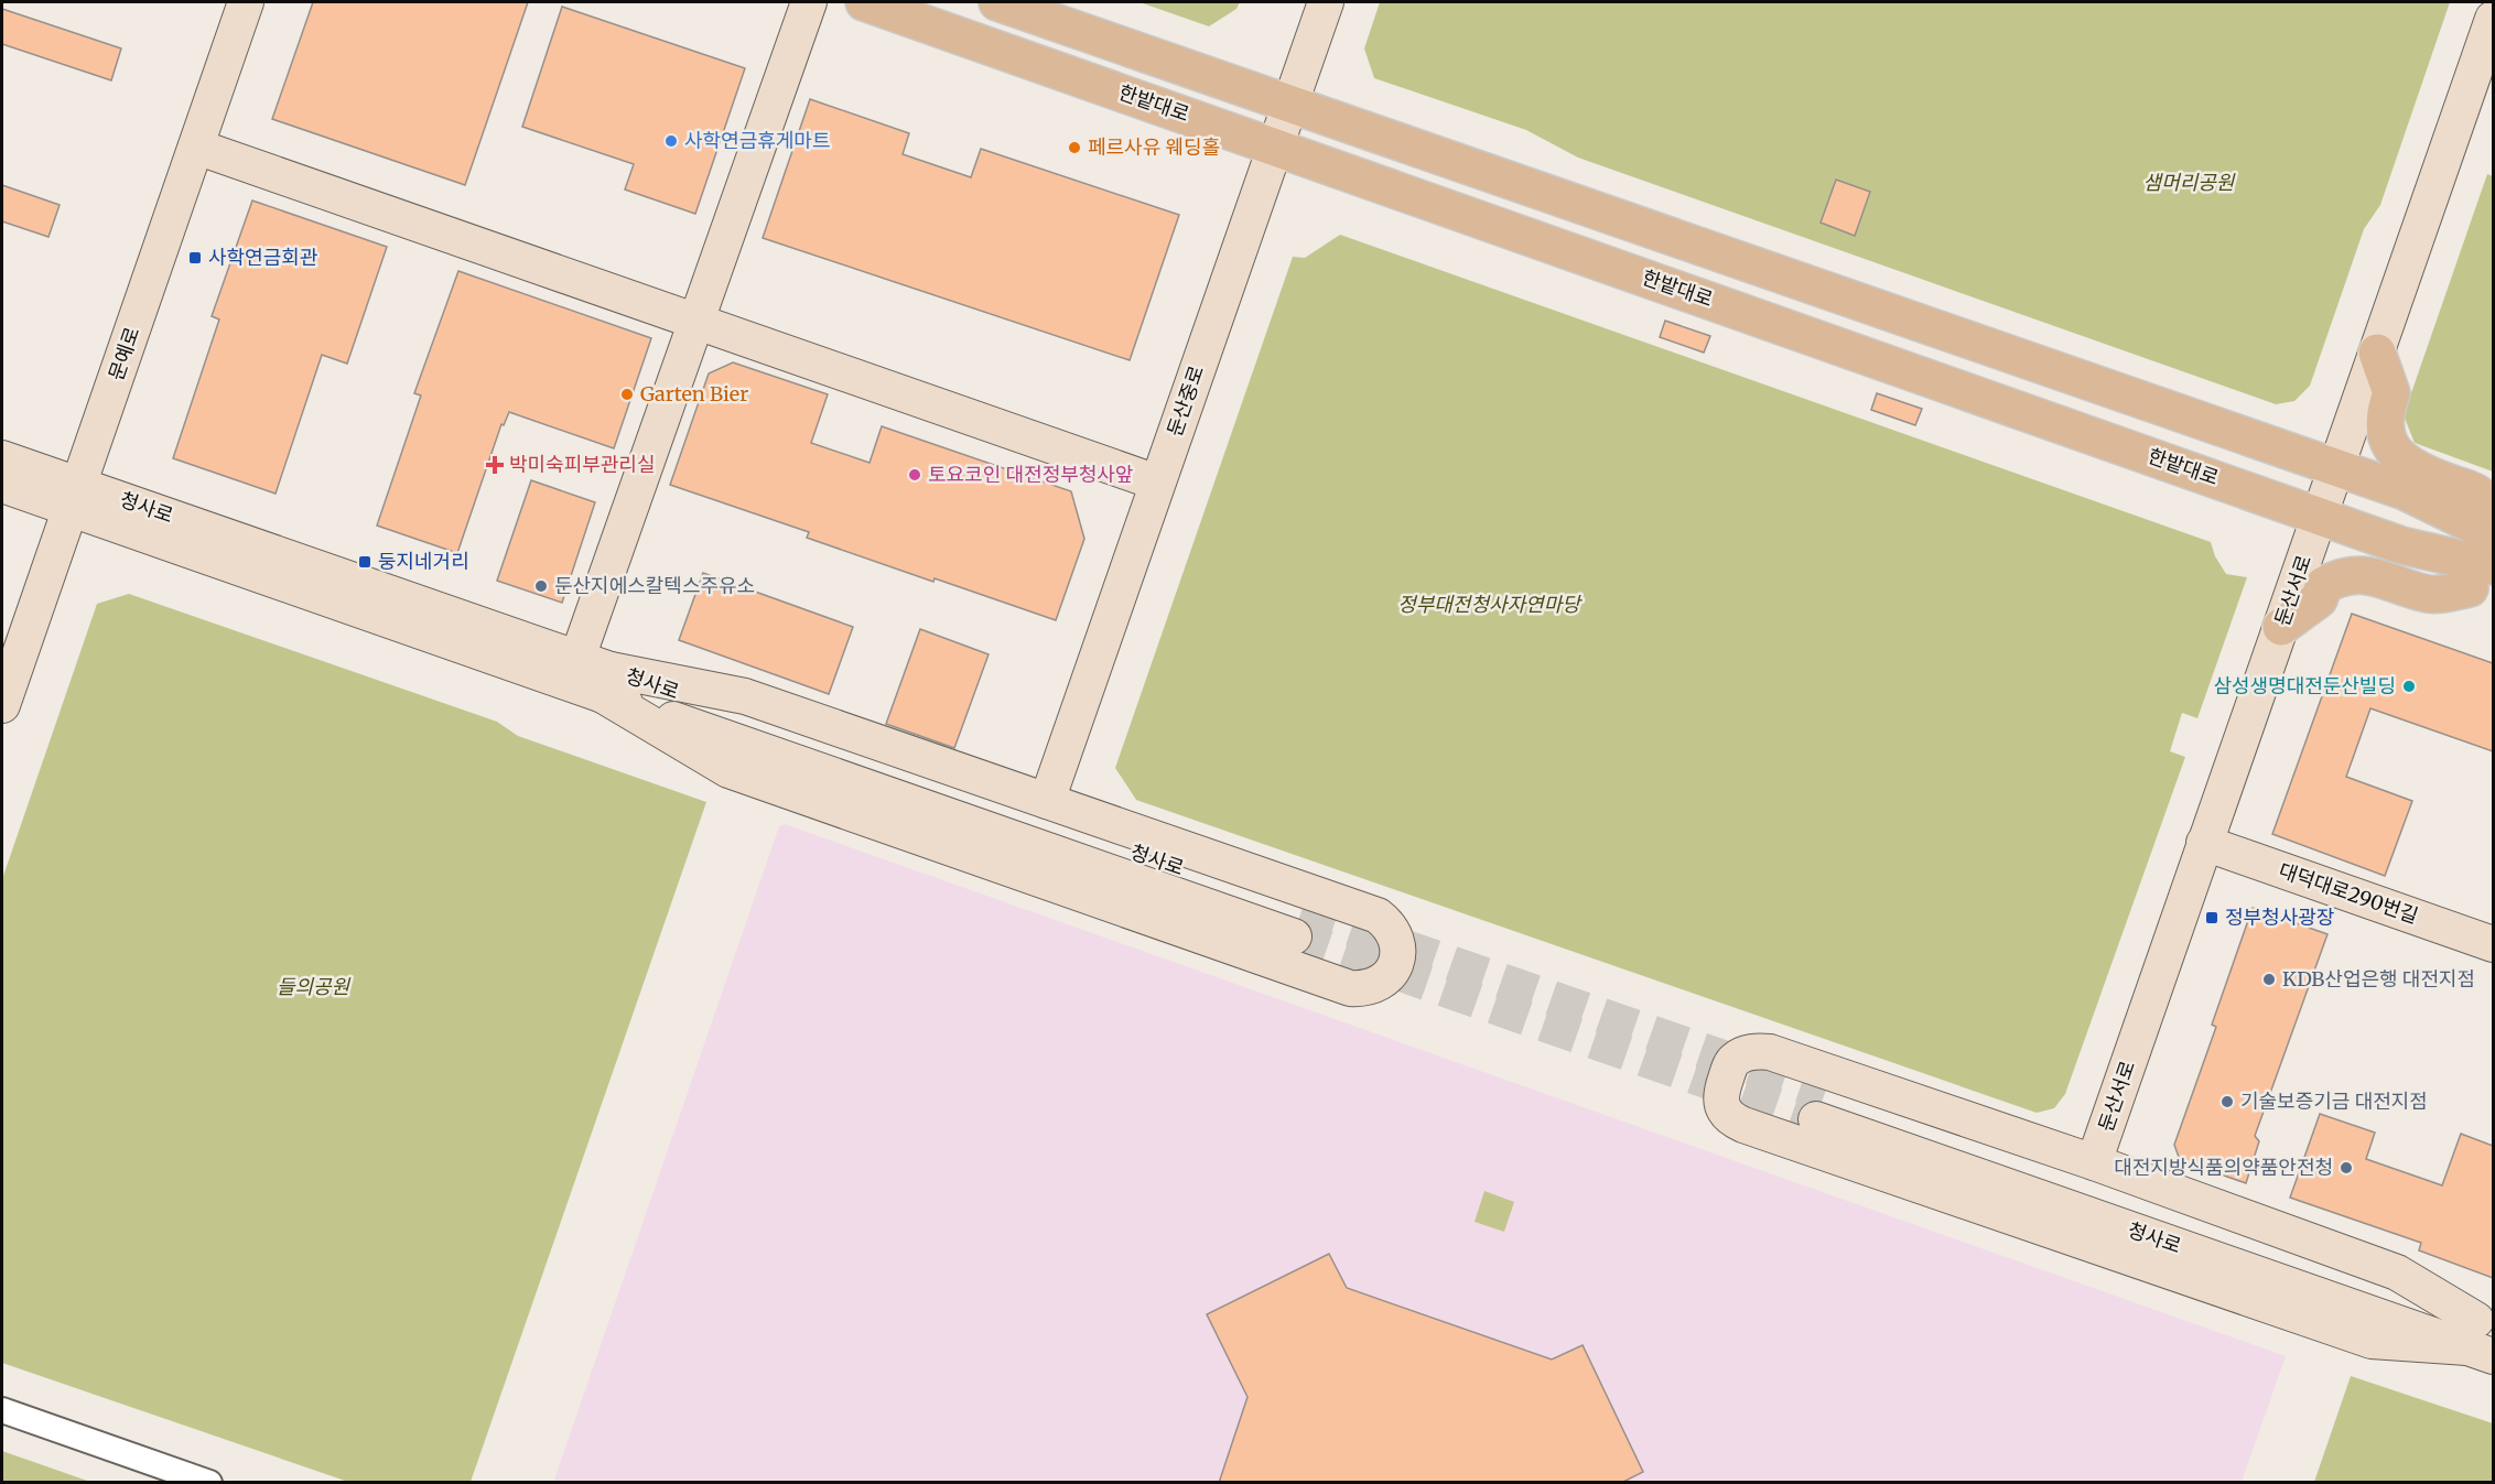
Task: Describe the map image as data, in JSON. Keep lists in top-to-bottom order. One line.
{"streets":{"main road":["한밭대로"],"street":["문예로","둔산중로","청사로","둔산서로","대덕대로290번길"]},"crossings":[["한밭대로","둔산중로"],["한밭대로","둔산서로"],["문예로","청사로"],["둔산서로","대덕대로290번길"]],"parks":["샘머리공원","정부대전청사자연마당","들의공원"],"places":{"other":["사학연금휴게마트","페르사유 웨딩홀","Garten Bier","토요코인 대전정부청사앞","둔산지에스칼텍스주유소","삼성생명대전둔산빌딩","KDB산업은행 대전지점","기술보증기금 대전지점","대전지방식품의약품안전청"],"transit":["사학연금회관","둥지네거리","정부청사광장"],"health":["박미숙피부관리실"]}}
